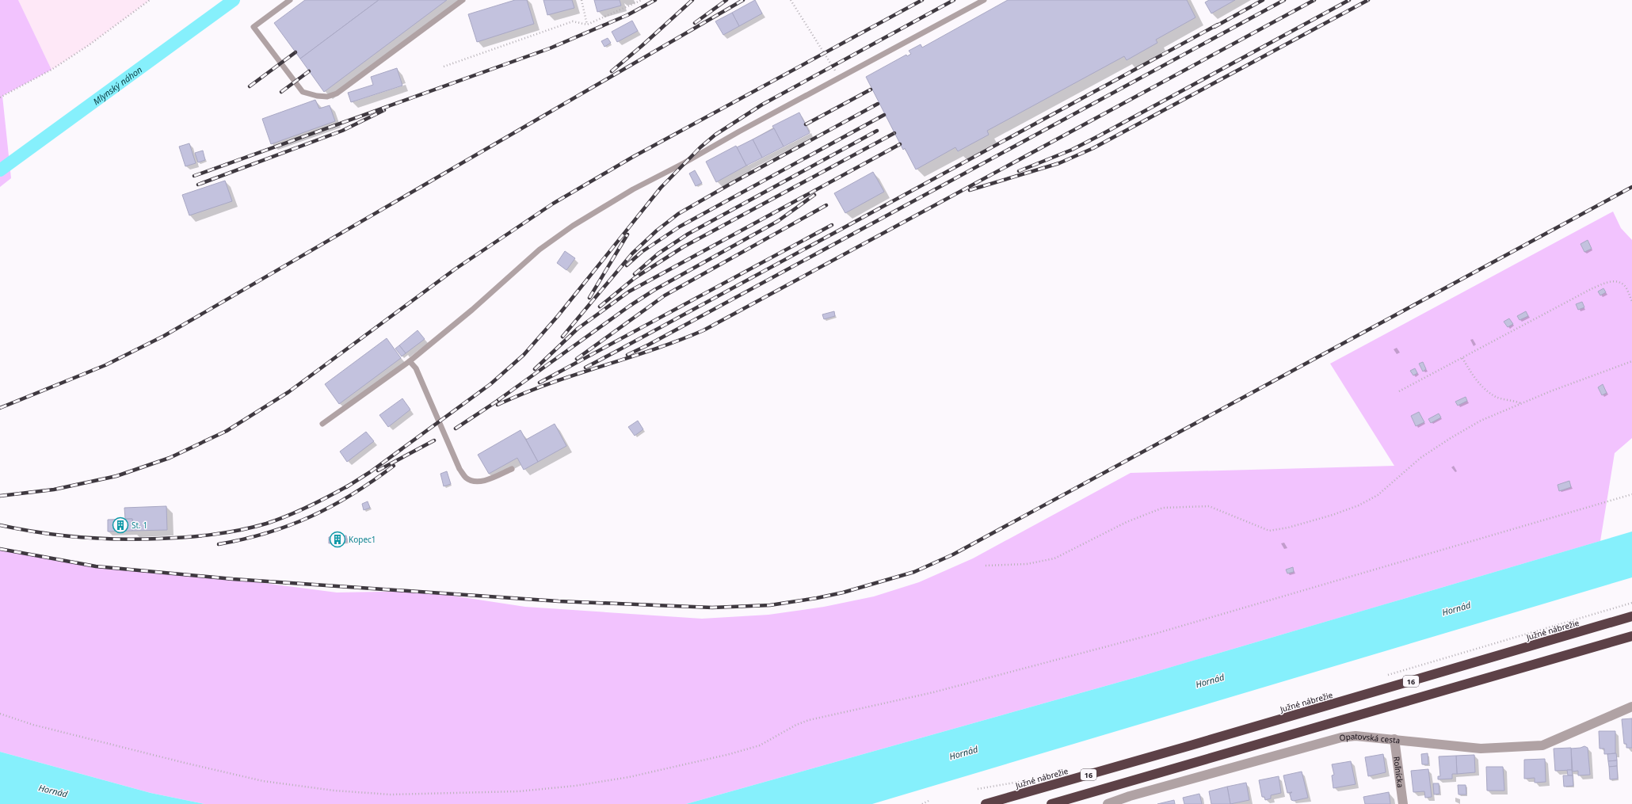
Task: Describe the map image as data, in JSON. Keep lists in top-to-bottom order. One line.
{"streets":{"highway":["Južné nábrežie","16"],"street":["Opatovská cesta","Roľnícka"]},"crossings":[["Opatovská cesta","Roľnícka"]],"water":["Mlynský náhon","Hornád"],"places":{"building":["St. 1","Kopec1"]}}
